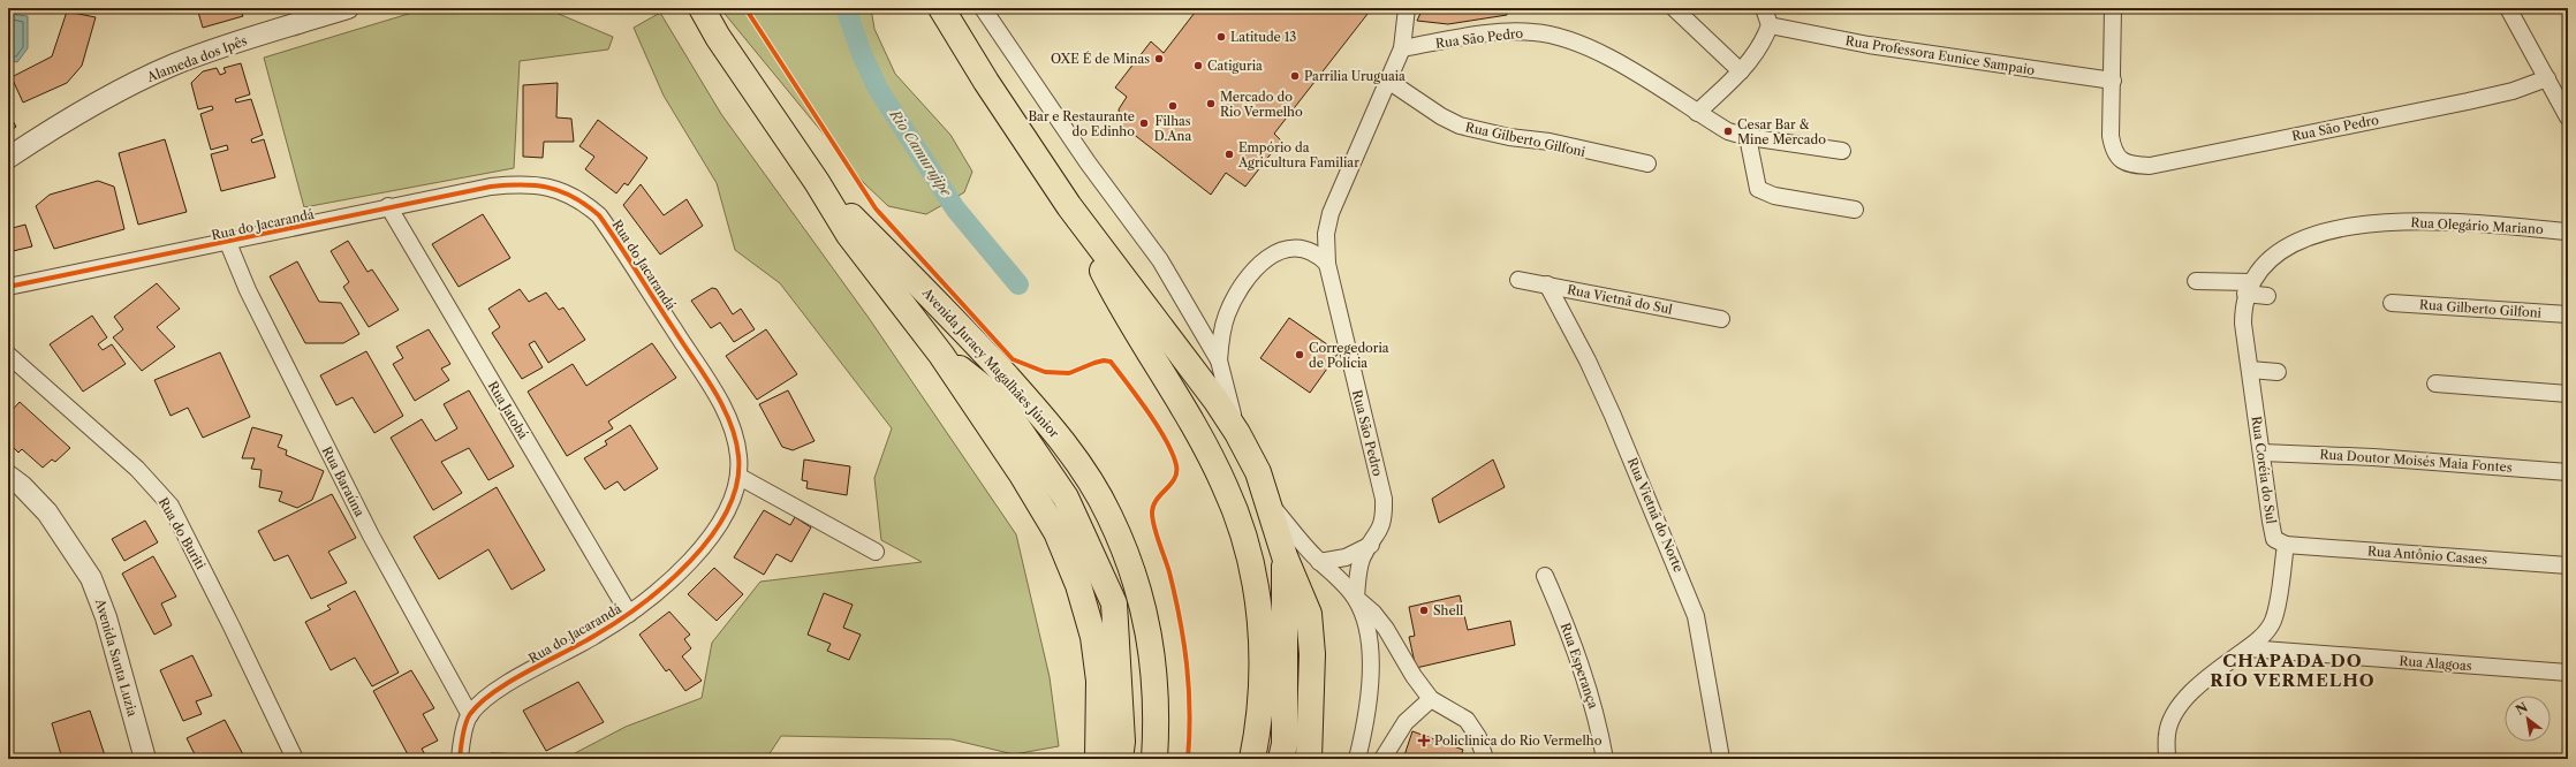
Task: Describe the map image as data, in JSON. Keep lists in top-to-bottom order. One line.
{"streets":{"main road":["Avenida Juracy Magalhães Júnior"],"street":["Rua São Pedro","Rua Professora Eunice Sampaio","Alameda dos Ipês","Rua Gilberto Gilfoni","Rua do Jacarandá","Rua Olegário Mariano","Rua Vietnã do Sul","Rua Jatobá","Rua Doutor Moisés Maia Fontes","Rua Coréia do Sul","Rua Baraúna","Rua Vietnã do Norte","Rua do Buriti","Rua Antônio Casaes","Avenida Santa Luzia","Rua Alagoas","Rua Esperança"]},"crossings":[["Rua São Pedro","Rua Professora Eunice Sampaio"],["Rua São Pedro","Rua Gilberto Gilfoni"],["Rua do Jacarandá","Rua Jatobá"],["Rua do Jacarandá","Rua Baraúna"],["Rua Olegário Mariano","Rua Coréia do Sul"],["Rua Vietnã do Sul","Rua Vietnã do Norte"],["Rua Doutor Moisés Maia Fontes","Rua Coréia do Sul"],["Rua Coréia do Sul","Rua Antônio Casaes"]],"districts":["CHAPADA DO RIO VERMELHO"],"water":["Rio Camurujipe"],"places":{"other":["Latitude 13","OXE É de Minas","Catiguria","Parrilia Uruguaia","Mercado do Rio Vermelho","Filhas D.Ana","Bar e Restaurante do Edinho","Cesar Bar & Mine Mercado","Empório da Agricultura Familiar","Corregedoria de Polícia","Shell"],"health":["Policlinica do Rio Vermelho"]},"north":"top left"}
